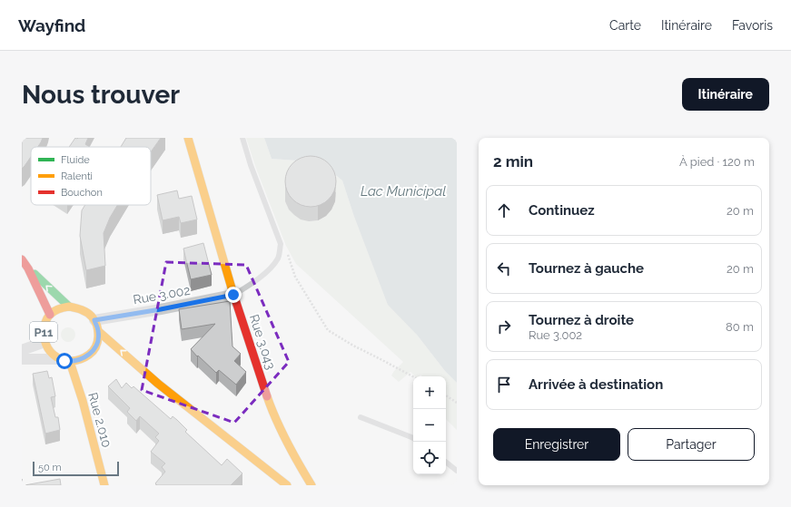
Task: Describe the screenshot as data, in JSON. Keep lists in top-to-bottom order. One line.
{"streets":{"main road":["P11","Rue 3.043","Rue 2.010"],"street":["Rue 3.002"]},"crossings":[["Rue 3.002","P11"],["Rue 3.002","Rue 3.043"],["Rue 3.002","Rue 2.010"],["P11","Rue 2.010"]],"water":["Lac Municipal"],"legend":["Fluide","Ralenti","Bouchon"],"scale_bar":"50 m","page":{"header":"Wayfind","nav":["Carte","Itinéraire","Favoris"],"buttons":["Itinéraire",["Enregistrer","Partager"]],"title":"Nous trouver","heading":["2 min","À pied · 120 m"],"list":[["Continuez","20 m"],["Tournez à gauche","20 m"],["Tournez à droite","Rue 3.002","80 m"],"Arrivée à destination"],"map_buttons":["+","−"],"scale":"50 m"}}
